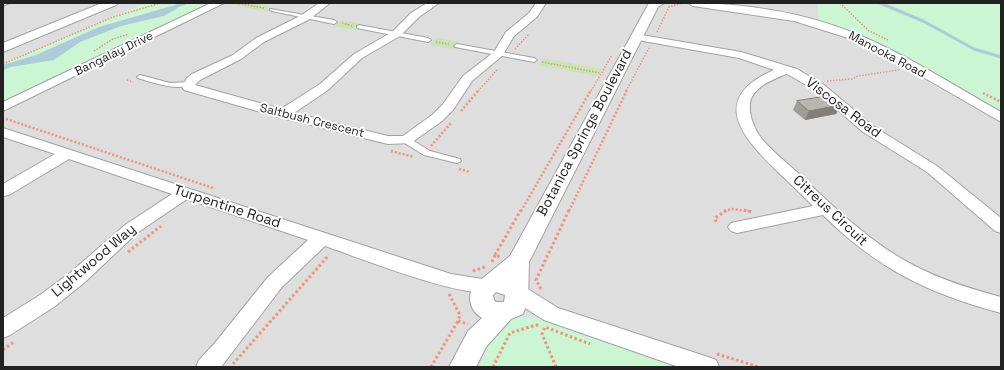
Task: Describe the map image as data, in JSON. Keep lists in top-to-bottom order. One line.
{"streets":{"street":["Bangalay Drive","Manooka Road","Viscosa Road","Saltbush Crescent","Botanica Springs Boulevard","Turpentine Road","Citreus Circuit","Lightwood Way"]},"crossings":[["Viscosa Road","Botanica Springs Boulevard"],["Viscosa Road","Citreus Circuit"],["Botanica Springs Boulevard","Turpentine Road"],["Turpentine Road","Lightwood Way"]]}
